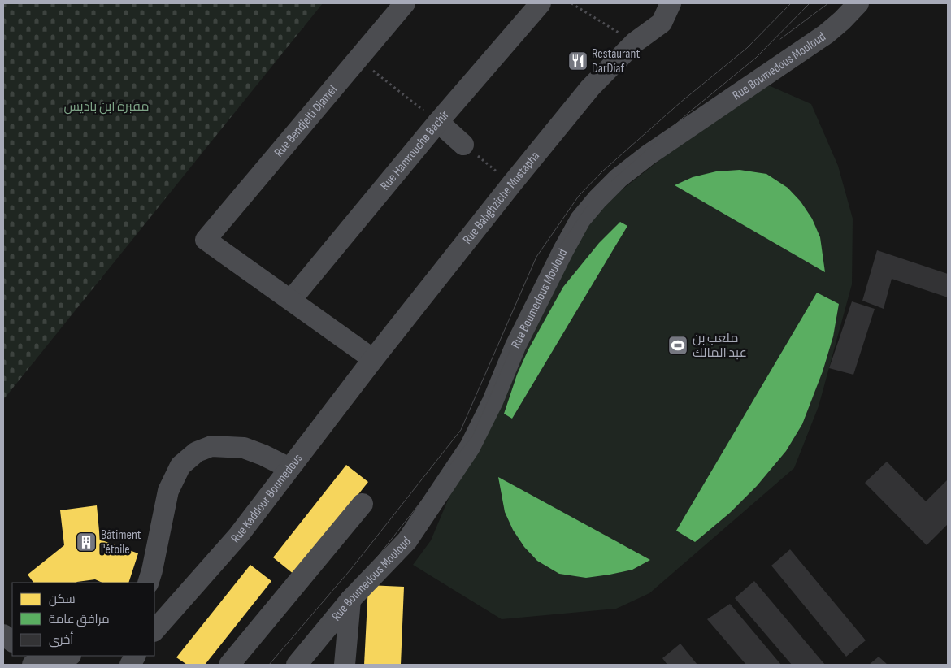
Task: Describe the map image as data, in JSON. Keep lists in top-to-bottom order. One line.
{"streets":{"street":["Rue Boumedous Mouloud","Rue Bendjelti Djamel","Rue Hamrouche Bachir","Rue Bahghziche Mustapha","Rue Kaddour Boumedous"]},"crossings":[["Rue Bendjelti Djamel","Rue Hamrouche Bachir"],["Rue Bahghziche Mustapha","Rue Kaddour Boumedous"]],"parks":["مقبرة ابن باديس"],"places":{"restaurant":["Restaurant DarDiaf"],"sports":["ملعب بن عبد المالك"],"building":["Bâtiment l'étoile"]},"legend":["سكن","مرافق عامة","أخرى"]}
